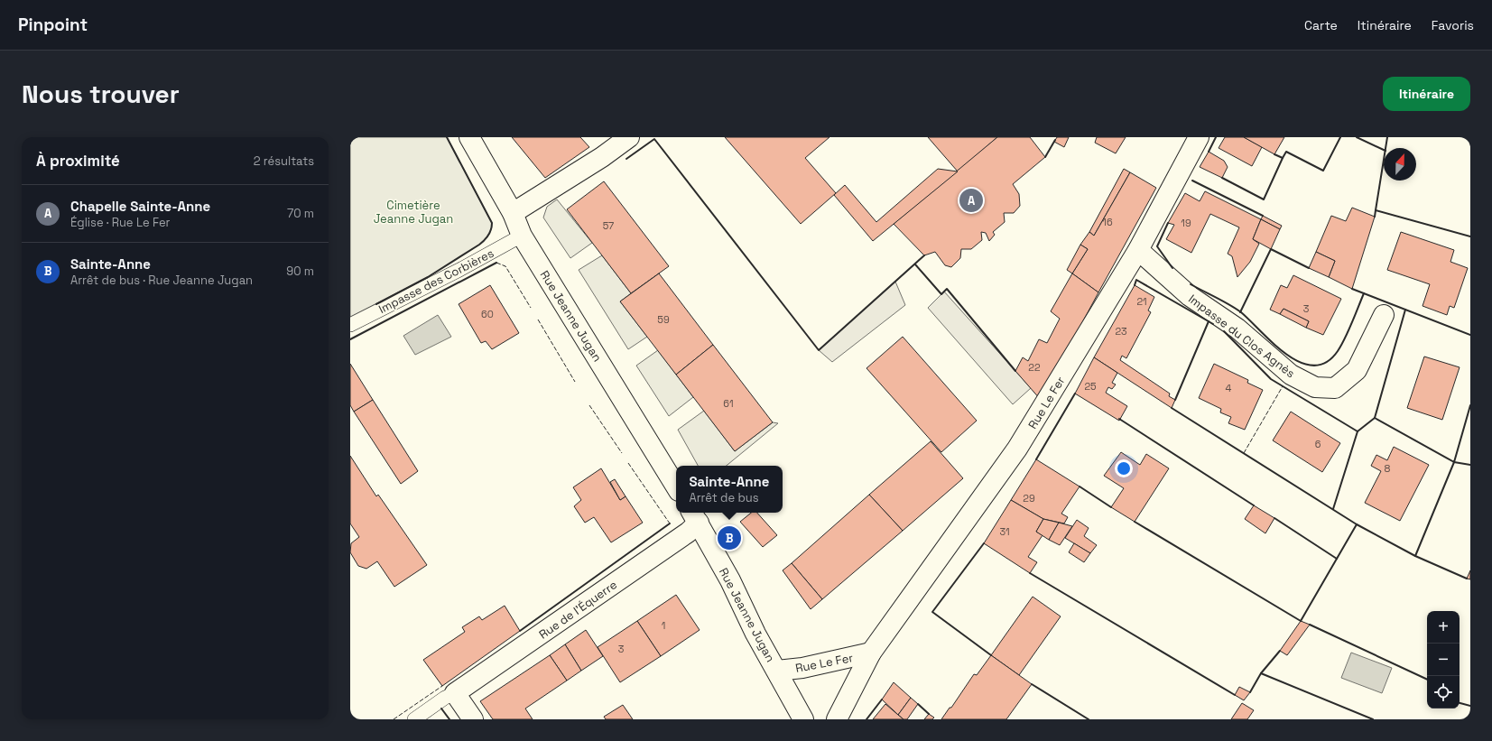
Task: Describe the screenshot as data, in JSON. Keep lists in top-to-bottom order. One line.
{"streets":{"street":["Rue Jeanne Jugan","Impasse du Clos Agnès","Rue Le Fer","Rue de l'Équerre"],"lane":["Impasse des Corbières"]},"crossings":[["Impasse des Corbières","Rue Jeanne Jugan"],["Rue Jeanne Jugan","Rue Le Fer"],["Rue Jeanne Jugan","Rue de l'Équerre"],["Impasse du Clos Agnès","Rue Le Fer"]],"parks":["Cimetière Jeanne Jugan"],"house_numbers":["16","19","57","21","3","60","59","23","22","25","4","61","6","8","29","31","1","3"],"north":"top","page":{"header":"Pinpoint","nav":["Carte","Itinéraire","Favoris"],"buttons":"Itinéraire","title":"Nous trouver","heading":["À proximité","2 résultats"],"list":[{"mark":"A","name":"Chapelle Sainte-Anne","note":"Église · Rue Le Fer","value":"70 m"},{"mark":"B","name":"Sainte-Anne","note":"Arrêt de bus · Rue Jeanne Jugan","value":"90 m"}],"pins":["A","B"],"popup":["Sainte-Anne","Arrêt de bus"],"map_buttons":["+","−"]}}
